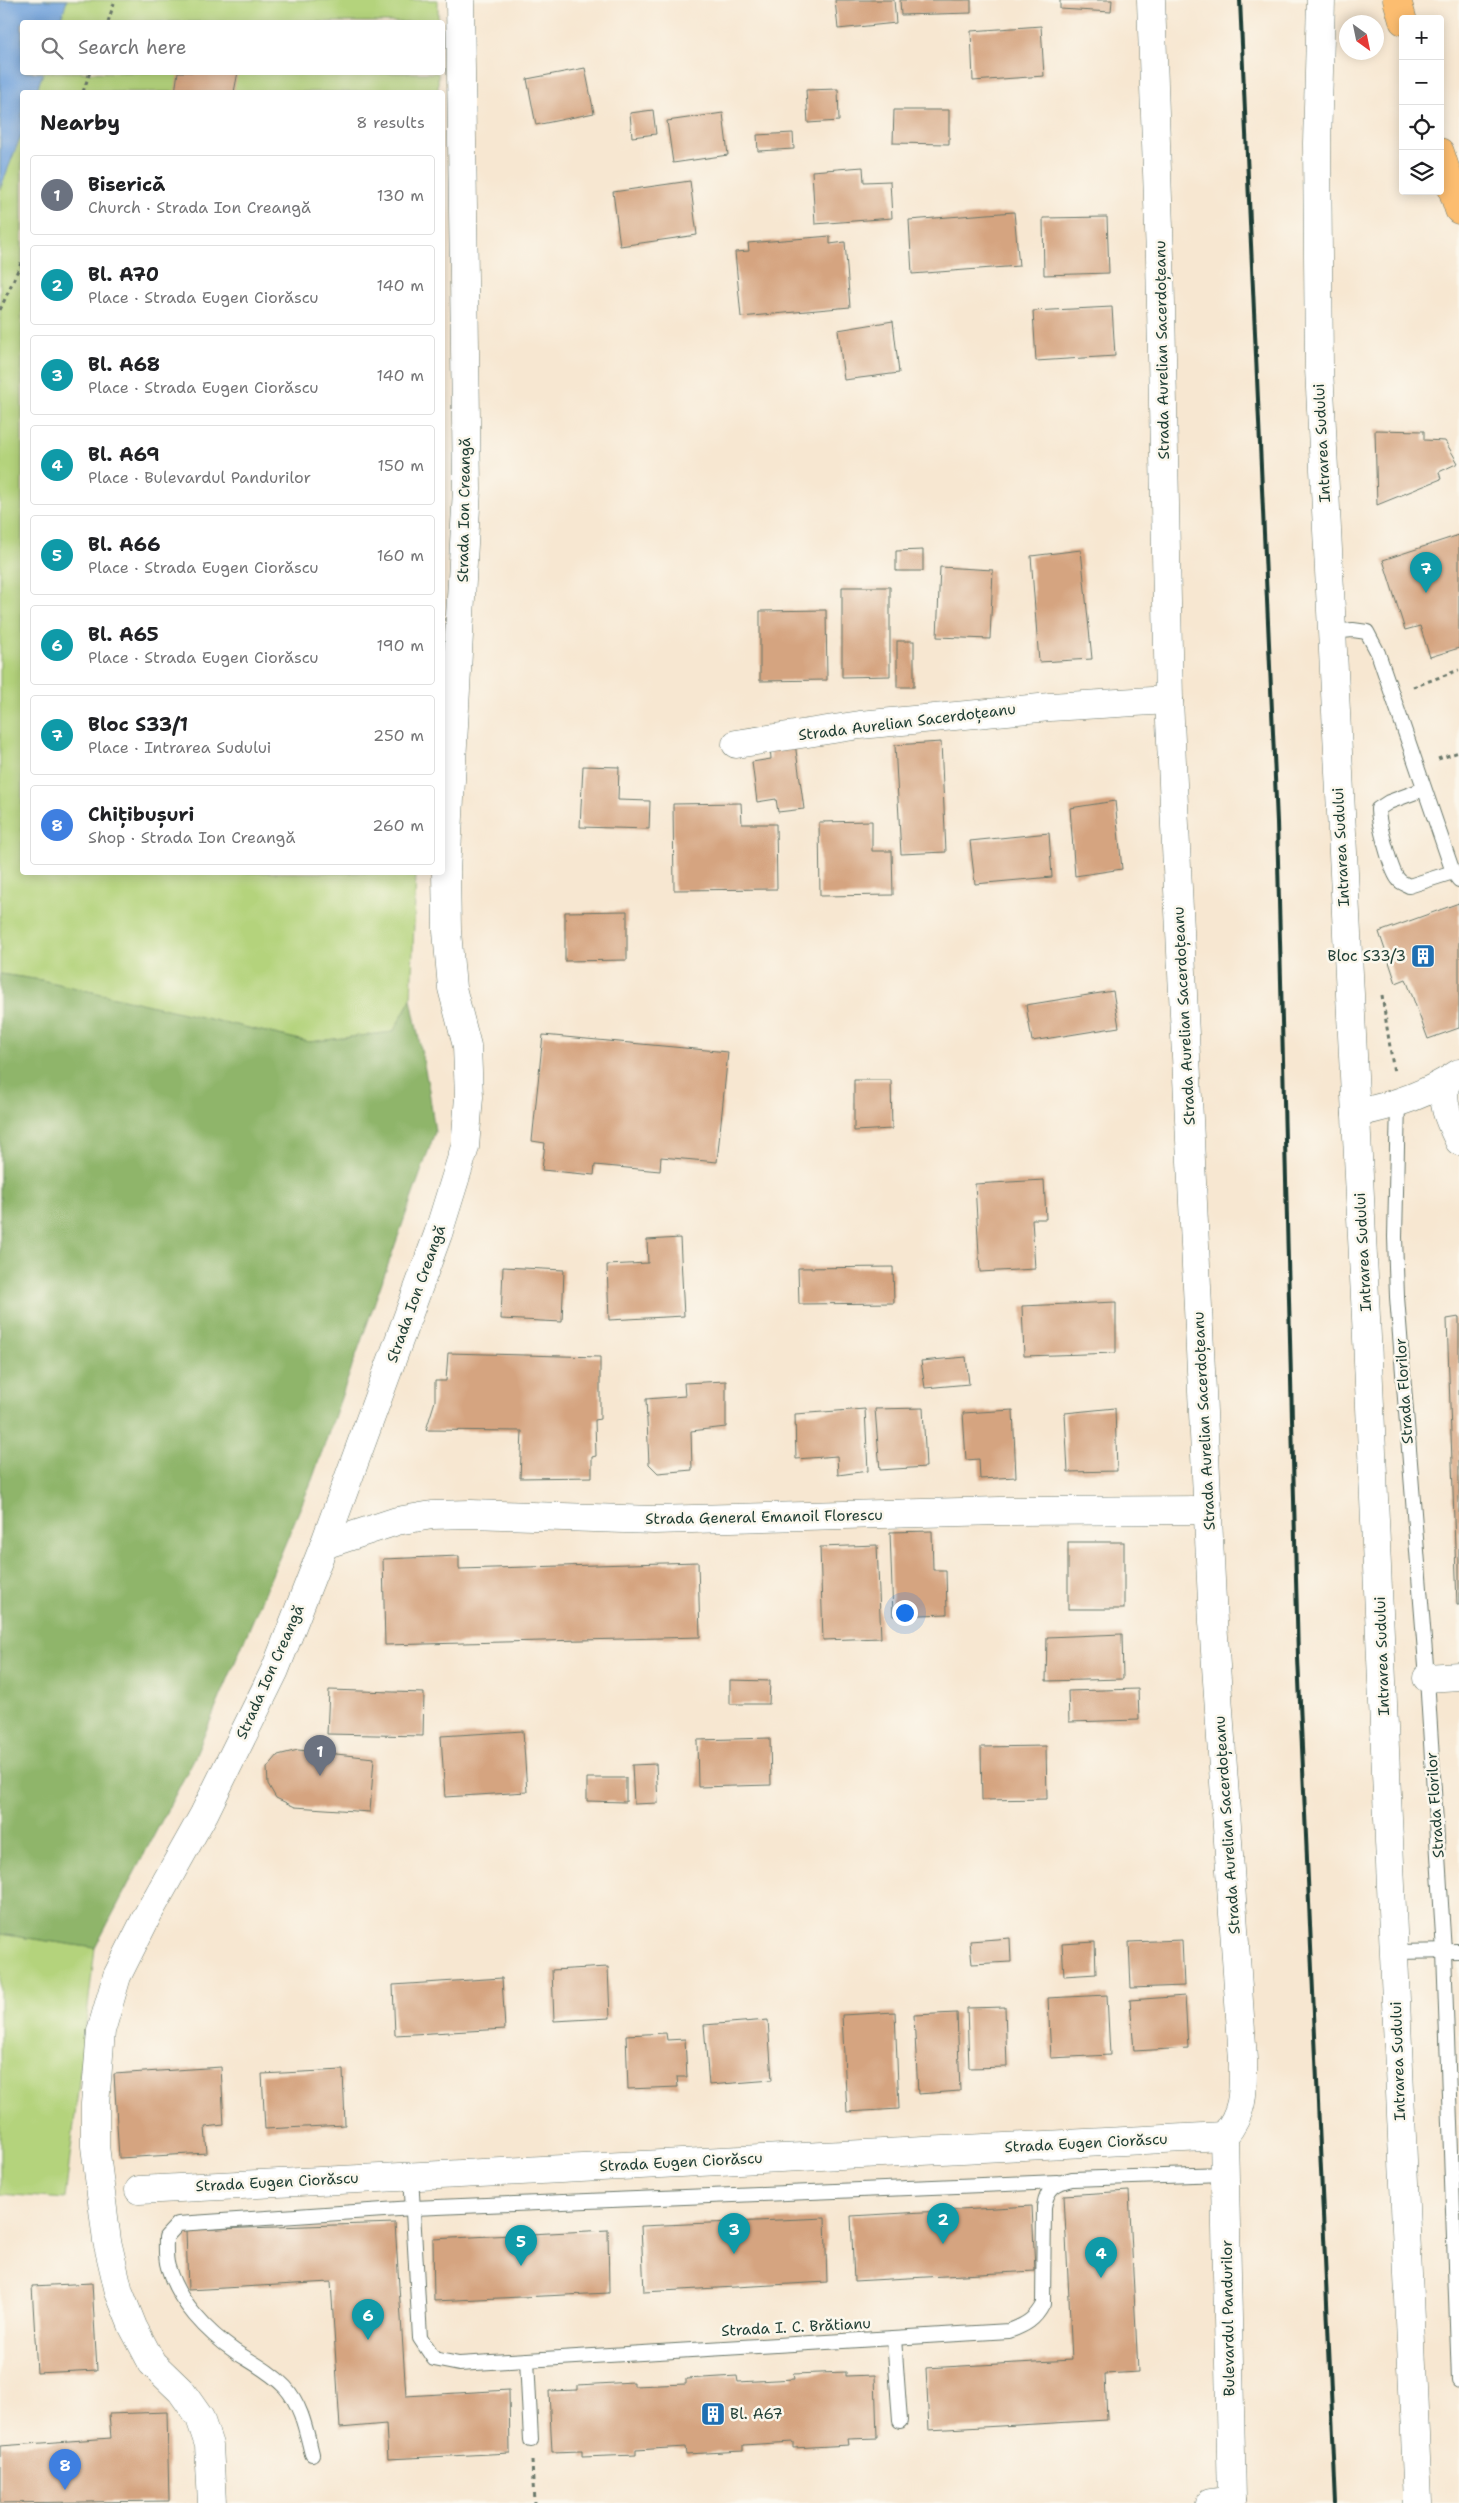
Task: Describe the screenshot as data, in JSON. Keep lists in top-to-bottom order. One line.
{"streets":{"street":["Strada Aurelian Sacerdoțeanu","Intrarea Sudului","Strada Ion Creangă","Strada General Emanoil Florescu","Strada Eugen Ciorăscu","Bulevardul Pandurilor"],"lane":["Strada Florilor","Strada I. C. Brătianu"]},"crossings":[["Strada Aurelian Sacerdoțeanu","Strada General Emanoil Florescu"],["Strada Aurelian Sacerdoțeanu","Strada Eugen Ciorăscu"],["Strada Aurelian Sacerdoțeanu","Bulevardul Pandurilor"],["Strada Ion Creangă","Strada General Emanoil Florescu"],["Strada Eugen Ciorăscu","Bulevardul Pandurilor"],["Strada Eugen Ciorăscu","Strada I. C. Brătianu"]],"places":{"building":["Bloc S33/3","Bl. A67"]},"north":"bottom right","page":{"map_buttons":["+","−"],"search":"Search here","heading":["Nearby","8 results"],"list":[{"mark":"1","name":"Biserică","note":"Church · Strada Ion Creangă","value":"130 m"},{"mark":"2","name":"Bl. A70","note":"Place · Strada Eugen Ciorăscu","value":"140 m"},{"mark":"3","name":"Bl. A68","note":"Place · Strada Eugen Ciorăscu","value":"140 m"},{"mark":"4","name":"Bl. A69","note":"Place · Bulevardul Pandurilor","value":"150 m"},{"mark":"5","name":"Bl. A66","note":"Place · Strada Eugen Ciorăscu","value":"160 m"},{"mark":"6","name":"Bl. A65","note":"Place · Strada Eugen Ciorăscu","value":"190 m"},{"mark":"7","name":"Bloc S33/1","note":"Place · Intrarea Sudului","value":"250 m"},{"mark":"8","name":"Chițibușuri","note":"Shop · Strada Ion Creangă","value":"260 m"}],"pins":["7","1","2","3","5","4","6","8"]}}
